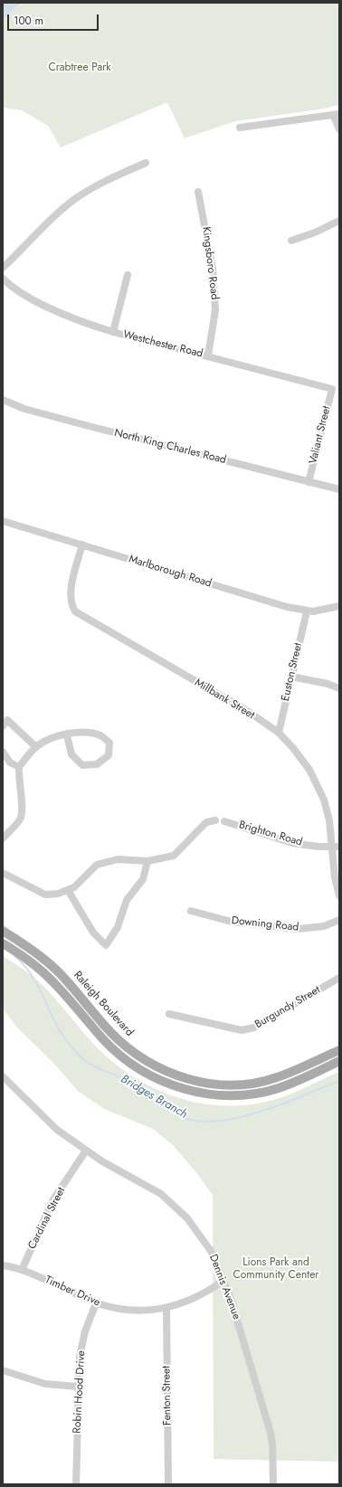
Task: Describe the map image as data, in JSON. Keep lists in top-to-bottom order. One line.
{"streets":{"main road":["Raleigh Boulevard"],"street":["Kingsboro Road","Westchester Road","Valiant Street","North King Charles Road","Marlborough Road","Euston Street","Millbank Street","Brighton Road","Downing Road","Burgundy Street","Cardinal Street","Dennis Avenue","Timber Drive","Robin Hood Drive","Fenton Street"]},"crossings":[["Kingsboro Road","Westchester Road"],["Westchester Road","Valiant Street"],["Valiant Street","North King Charles Road"],["Marlborough Road","Euston Street"],["Marlborough Road","Millbank Street"],["Euston Street","Millbank Street"],["Millbank Street","Brighton Road"],["Cardinal Street","Dennis Avenue"],["Cardinal Street","Timber Drive"],["Dennis Avenue","Timber Drive"],["Timber Drive","Robin Hood Drive"],["Timber Drive","Fenton Street"]],"water":["Bridges Branch"],"parks":["Crabtree Park","Lions Park and Community Center"],"scale_bar":"100 m"}
